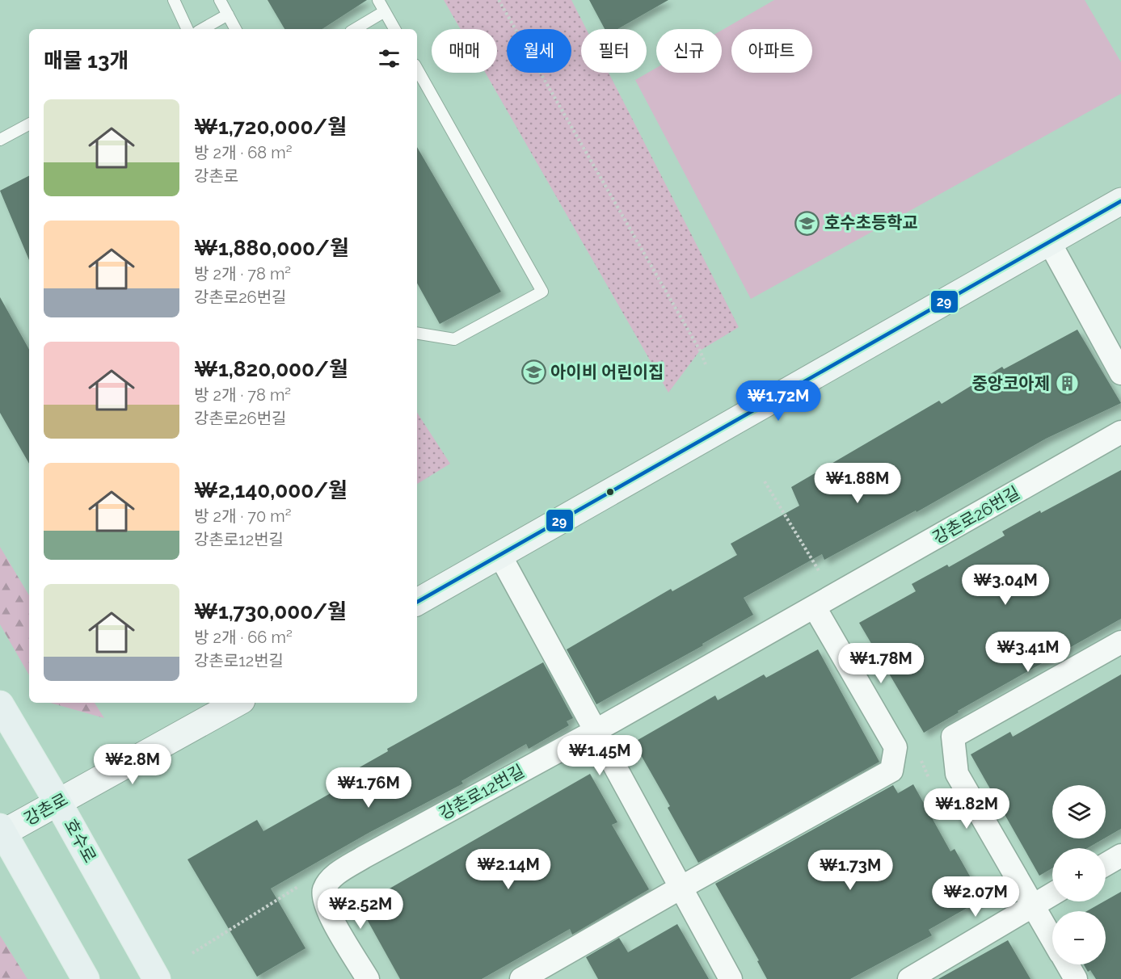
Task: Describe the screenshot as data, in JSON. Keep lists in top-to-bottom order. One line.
{"streets":{"main road":["강촌로","호수로"],"street":["강촌로26번길","강촌로12번길"]},"crossings":[["강촌로26번길","강촌로12번길"],["강촌로","호수로"]],"places":{"school or university":["호수초등학교","아이비 어린이집"],"building":["중앙코아제"]},"lines":["transit line 29"],"page":{"chip":["매매","월세","필터","신규","아파트"],"heading":"매물 13개","list":[{"name":"₩1,720,000/월","note":"방 2개 · 68 m² · 강촌로"},{"name":"₩1,880,000/월","note":"방 2개 · 78 m² · 강촌로26번길"},{"name":"₩1,820,000/월","note":"방 2개 · 78 m² · 강촌로26번길"},{"name":"₩2,140,000/월","note":"방 2개 · 70 m² · 강촌로12번길"},{"name":"₩1,730,000/월","note":"방 2개 · 66 m² · 강촌로12번길"}],"price":["₩1.72M","₩1.88M","₩3.04M","₩3.41M","₩1.78M","₩1.45M","₩2.8M","₩1.76M","₩1.82M","₩2.14M","₩1.73M","₩2.07M","₩2.52M"],"map_buttons":["+","−"]}}
